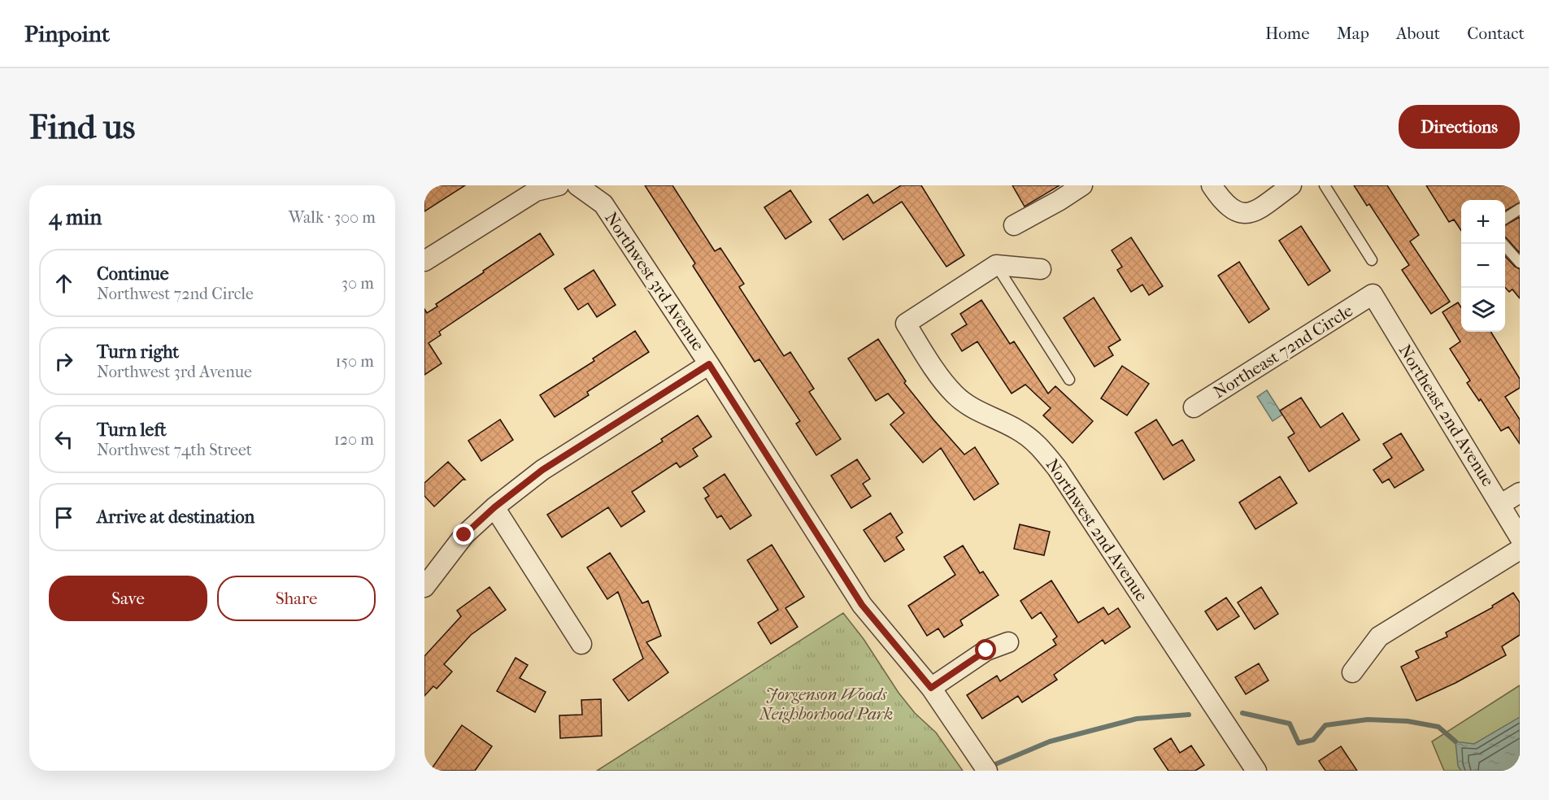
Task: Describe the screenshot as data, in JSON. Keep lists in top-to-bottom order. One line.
{"streets":{"street":["Northwest 3rd Avenue","Northeast 72nd Circle","Northeast 2nd Avenue","Northwest 2nd Avenue"]},"crossings":[["Northeast 72nd Circle","Northeast 2nd Avenue"]],"parks":["Jorgenson Woods Neighborhood Park"],"page":{"header":"Pinpoint","nav":["Home","Map","About","Contact"],"buttons":["Directions",["Save","Share"]],"title":"Find us","heading":["4 min","Walk · 300 m"],"map_buttons":["+","−"],"list":[["Continue","Northwest 72nd Circle","30 m"],["Turn right","Northwest 3rd Avenue","150 m"],["Turn left","Northwest 74th Street","120 m"],"Arrive at destination"]}}
